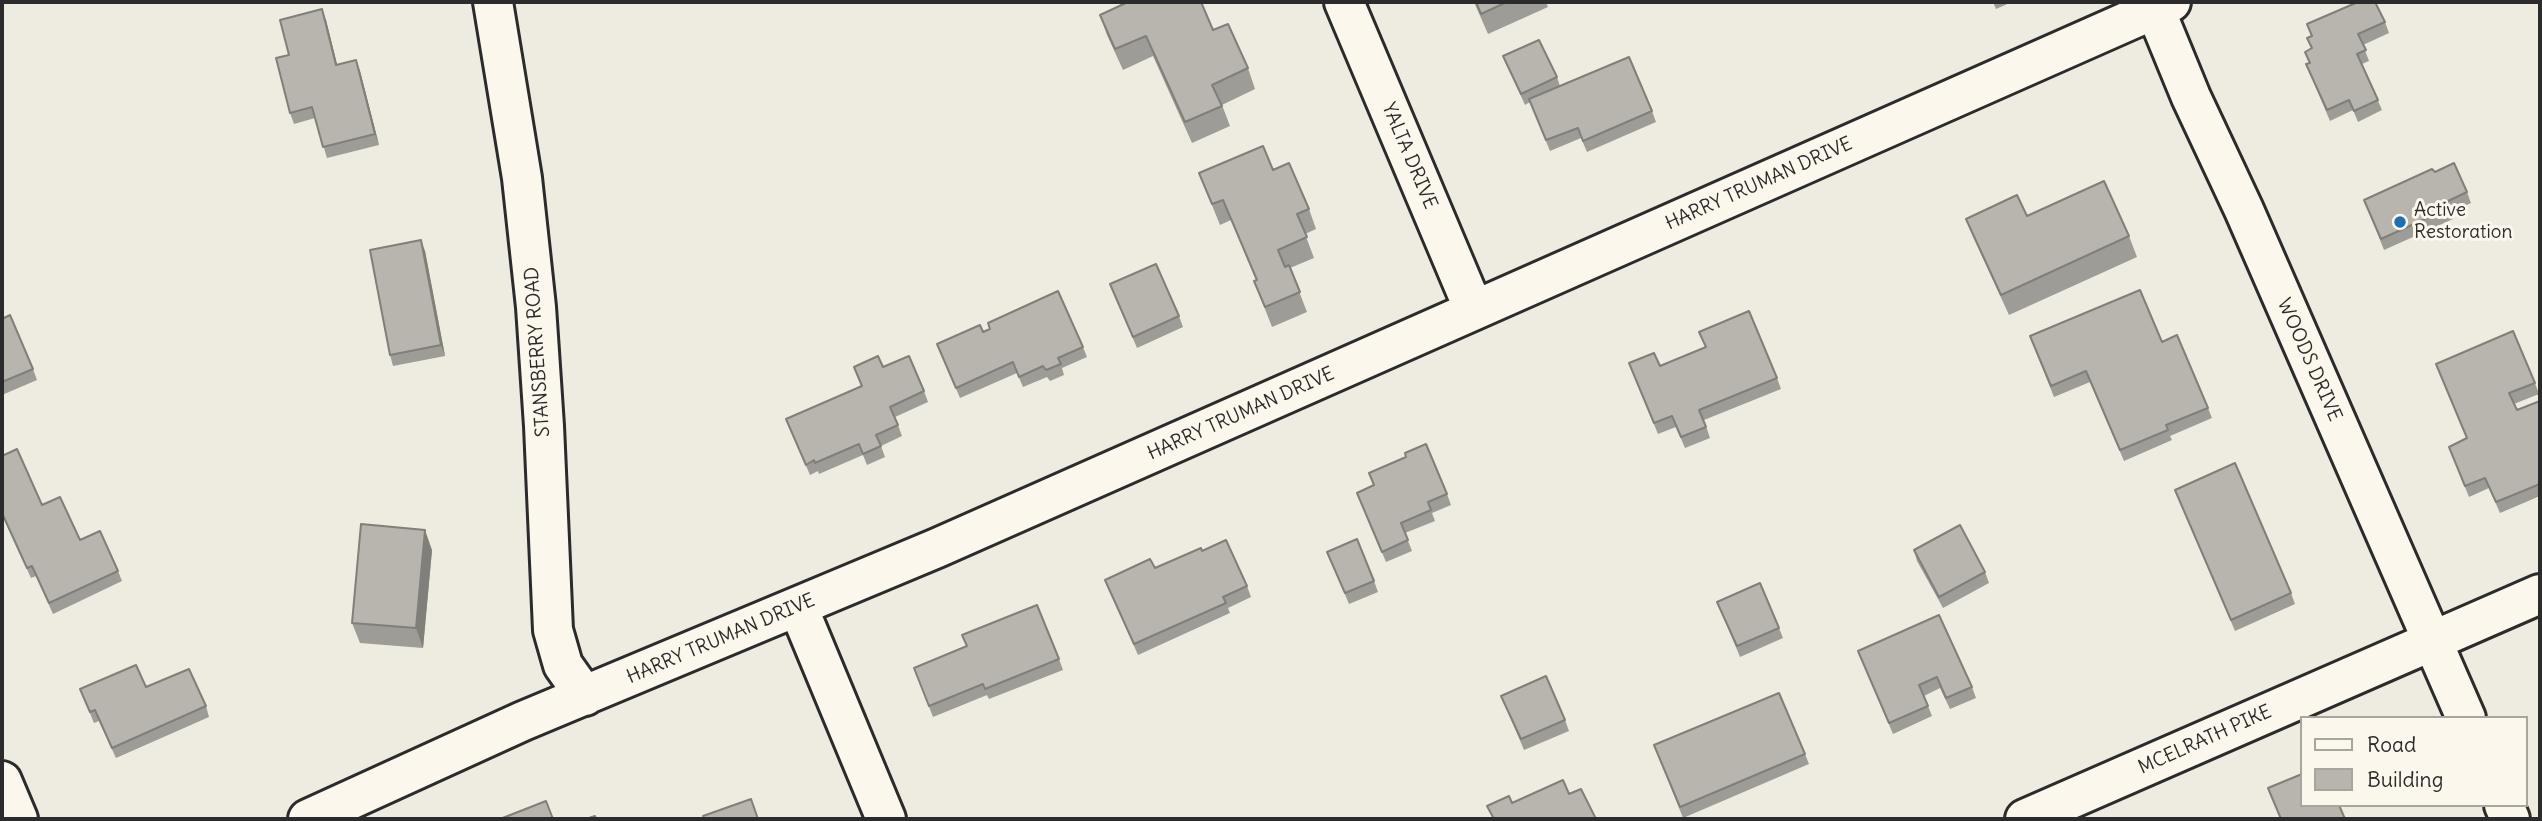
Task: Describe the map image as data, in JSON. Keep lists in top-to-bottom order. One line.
{"streets":{"street":["YALTA DRIVE","HARRY TRUMAN DRIVE","STANSBERRY ROAD","WOODS DRIVE","MCELRATH PIKE"]},"crossings":[["YALTA DRIVE","HARRY TRUMAN DRIVE"],["HARRY TRUMAN DRIVE","STANSBERRY ROAD"],["HARRY TRUMAN DRIVE","WOODS DRIVE"],["WOODS DRIVE","MCELRATH PIKE"]],"places":["Active Restoration"],"legend":["Road","Building"]}
